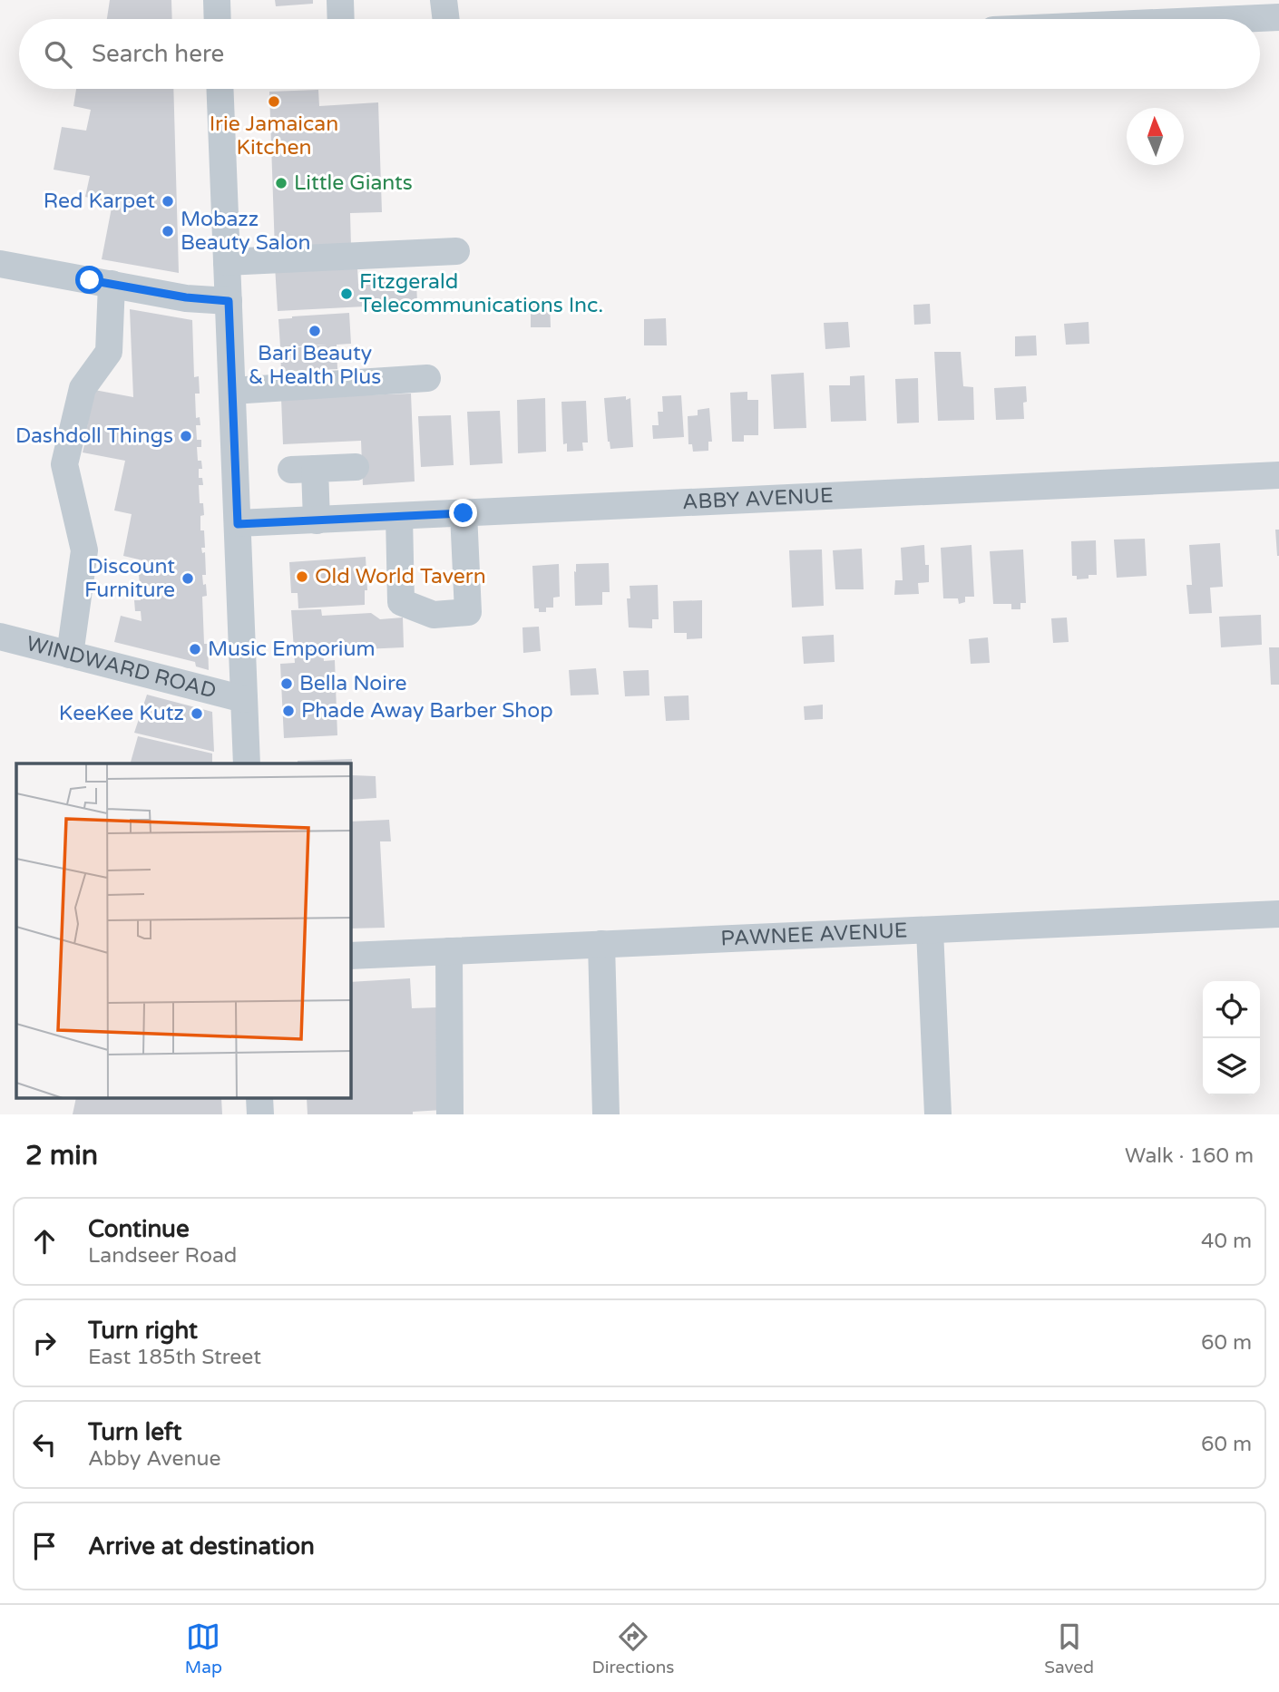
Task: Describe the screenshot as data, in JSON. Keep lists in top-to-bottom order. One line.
{"streets":{"street":["ABBY AVENUE","WINDWARD ROAD","PAWNEE AVENUE"]},"places":["Irie Jamaican Kitchen","Little Giants","Red Karpet","Mobazz Beauty Salon","Fitzgerald Telecommunications Inc.","Bari Beauty & Health Plus","Dashdoll Things","Old World Tavern","Discount Furniture","Music Emporium","Bella Noire","Phade Away Barber Shop","KeeKee Kutz"],"north":"top","page":{"search":"Search here","heading":["2 min","Walk · 160 m"],"list":[["Continue","Landseer Road","40 m"],["Turn right","East 185th Street","60 m"],["Turn left","Abby Avenue","60 m"],"Arrive at destination"],"nav":["Map","Directions","Saved"]}}
